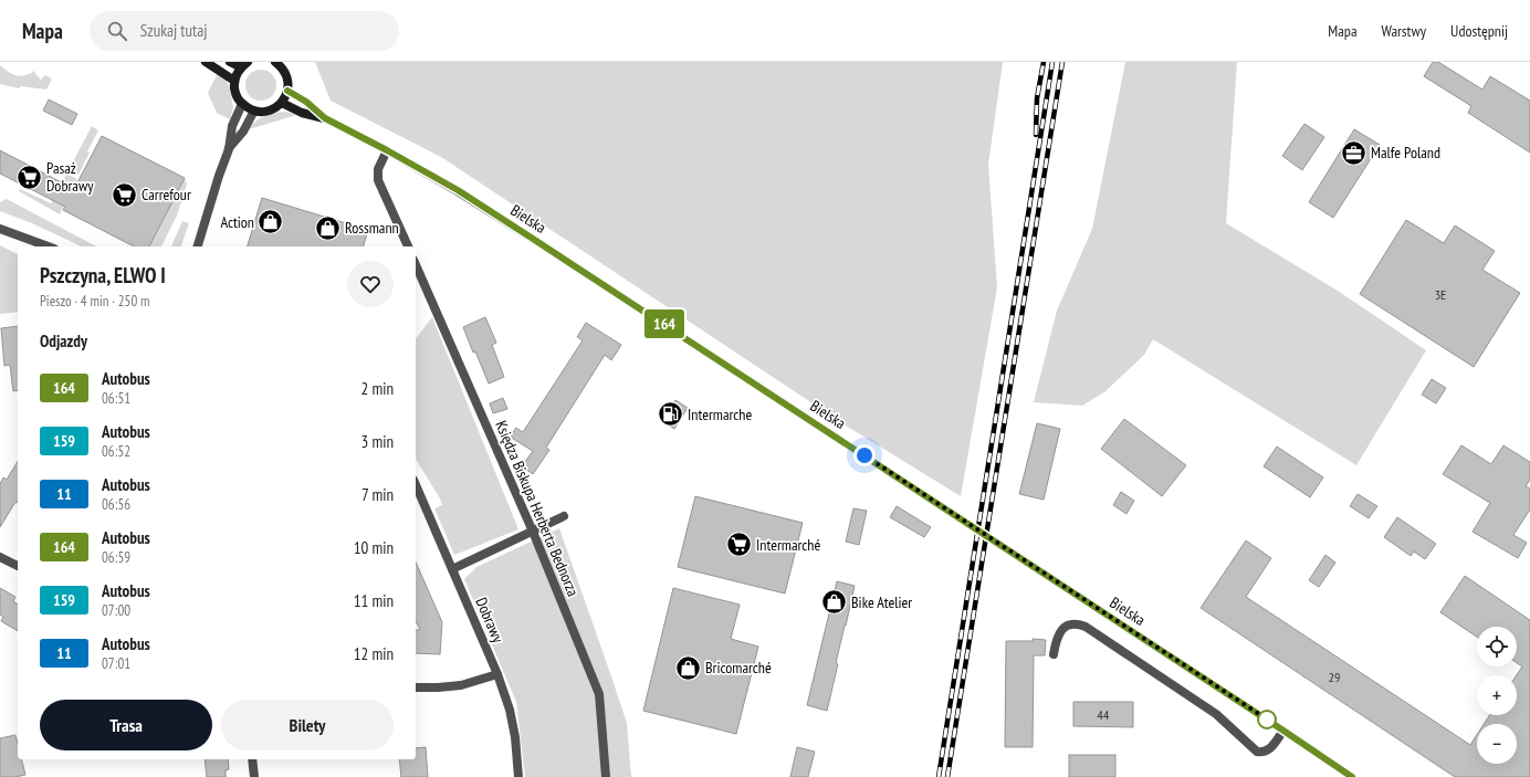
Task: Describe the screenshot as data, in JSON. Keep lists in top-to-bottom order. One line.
{"streets":{"main road":["Bielska"],"street":["Księdza Biskupa Herberta Bednorza","Dobrawy"]},"places":{"office":["Malfe Poland"],"supermarket":["Pasaż Dobrawy","Carrefour","Intermarché"],"shop":["Action","Rossmann","Bike Atelier","Bricomarché"],"fuel station":["Intermarche"]},"lines":["bus line 164"],"house_numbers":["3E","29","44"],"page":{"header":"Mapa","search":"Szukaj tutaj","nav":["Mapa","Warstwy","Udostępnij"],"on_map":"164","heading":[["Pszczyna, ELWO I","Pieszo · 4 min · 250 m"],"Odjazdy"],"list":[{"mark":"164","name":"Autobus","note":"06:51","value":"2 min"},{"mark":"159","name":"Autobus","note":"06:52","value":"3 min"},{"mark":"11","name":"Autobus","note":"06:56","value":"7 min"},{"mark":"164","name":"Autobus","note":"06:59","value":"10 min"},{"mark":"159","name":"Autobus","note":"07:00","value":"11 min"},{"mark":"11","name":"Autobus","note":"07:01","value":"12 min"}],"map_buttons":["+","−"],"buttons":["Trasa","Bilety"]}}
